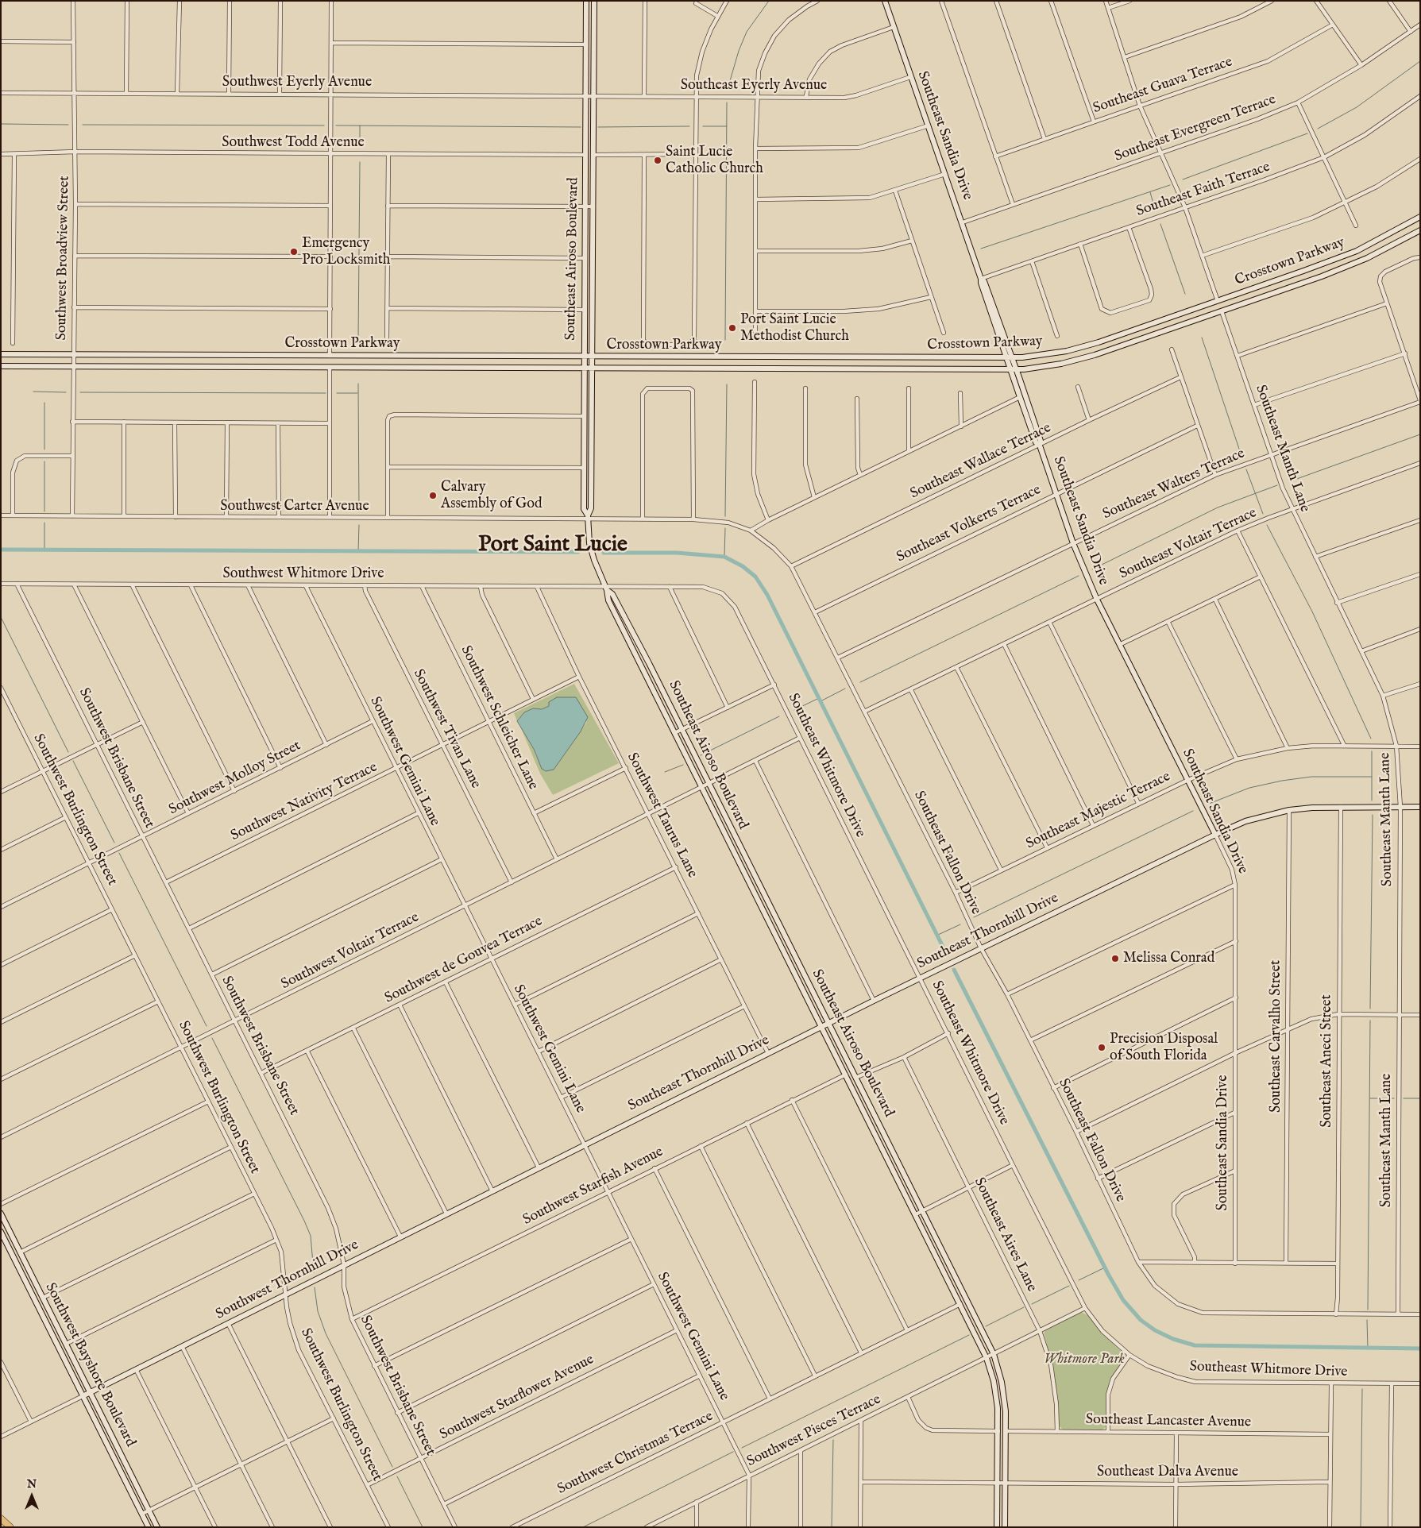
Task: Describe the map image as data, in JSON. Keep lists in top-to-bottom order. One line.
{"streets":{"main road":["Southeast Sandia Drive","Southeast Airoso Boulevard","Crosstown Parkway","Southeast Thornhill Drive","Southwest Thornhill Drive","Southwest Bayshore Boulevard"],"street":["Southwest Eyerly Avenue","Southeast Eyerly Avenue","Southeast Guava Terrace","Southeast Evergreen Terrace","Southwest Todd Avenue","Southeast Faith Terrace","Southwest Broadview Street","Southeast Manth Lane","Southeast Wallace Terrace","Southeast Walters Terrace","Southwest Carter Avenue","Southeast Volkerts Terrace","Southeast Voltair Terrace","Southwest Whitmore Drive","Southwest Schleicher Lane","Southwest Tivan Lane","Southwest Brisbane Street","Southwest Gemini Lane","Southeast Whitmore Drive","Southwest Molloy Street","Southwest Nativity Terrace","Southwest Burlington Street","Southeast Majestic Terrace","Southwest Taurus Lane","Southeast Fallon Drive","Southwest Voltair Terrace","Southwest de Gouvea Terrace","Southeast Carvalho Street","Southeast Aneci Street","Southwest Starfish Avenue","Southeast Aires Lane","Southwest Starflower Avenue","Southeast Lancaster Avenue","Southwest Pisces Terrace","Southwest Christmas Terrace","Southeast Dalva Avenue"]},"crossings":[["Southwest Eyerly Avenue","Southeast Eyerly Avenue"],["Southwest Eyerly Avenue","Southwest Broadview Street"],["Southwest Eyerly Avenue","Southeast Airoso Boulevard"],["Southeast Eyerly Avenue","Southeast Sandia Drive"],["Southeast Eyerly Avenue","Southeast Airoso Boulevard"],["Southeast Evergreen Terrace","Southeast Sandia Drive"],["Southeast Sandia Drive","Southeast Faith Terrace"],["Southeast Sandia Drive","Crosstown Parkway"],["Southeast Sandia Drive","Southeast Wallace Terrace"],["Southeast Sandia Drive","Southeast Walters Terrace"],["Southeast Sandia Drive","Southeast Volkerts Terrace"],["Southeast Sandia Drive","Southeast Voltair Terrace"],["Southeast Sandia Drive","Southeast Majestic Terrace"],["Southeast Sandia Drive","Southeast Thornhill Drive"],["Southwest Todd Avenue","Southwest Broadview Street"],["Southwest Todd Avenue","Southeast Airoso Boulevard"],["Southwest Broadview Street","Crosstown Parkway"],["Southwest Broadview Street","Southwest Carter Avenue"],["Southeast Airoso Boulevard","Crosstown Parkway"],["Southeast Airoso Boulevard","Southwest Carter Avenue"],["Southeast Airoso Boulevard","Southwest Whitmore Drive"],["Southeast Airoso Boulevard","Southeast Whitmore Drive"],["Southeast Airoso Boulevard","Southeast Thornhill Drive"],["Southeast Airoso Boulevard","Southwest Voltair Terrace"],["Southeast Airoso Boulevard","Southwest Starfish Avenue"],["Southeast Airoso Boulevard","Southeast Lancaster Avenue"],["Southeast Airoso Boulevard","Southwest Pisces Terrace"],["Southeast Airoso Boulevard","Southwest Christmas Terrace"],["Southeast Airoso Boulevard","Southeast Dalva Avenue"],["Crosstown Parkway","Southeast Manth Lane"],["Southeast Manth Lane","Southeast Walters Terrace"],["Southeast Manth Lane","Southeast Voltair Terrace"],["Southeast Manth Lane","Southeast Majestic Terrace"],["Southeast Manth Lane","Southeast Fallon Drive"],["Southeast Manth Lane","Southeast Thornhill Drive"],["Southeast Wallace Terrace","Southeast Fallon Drive"],["Southeast Walters Terrace","Southeast Fallon Drive"],["Southwest Carter Avenue","Southeast Fallon Drive"],["Southeast Volkerts Terrace","Southeast Fallon Drive"],["Southeast Voltair Terrace","Southeast Fallon Drive"],["Southwest Whitmore Drive","Southwest Schleicher Lane"],["Southwest Whitmore Drive","Southwest Tivan Lane"],["Southwest Whitmore Drive","Southwest Brisbane Street"],["Southwest Whitmore Drive","Southwest Gemini Lane"],["Southwest Whitmore Drive","Southeast Whitmore Drive"],["Southwest Whitmore Drive","Southwest Taurus Lane"],["Southwest Schleicher Lane","Southwest Nativity Terrace"],["Southwest Schleicher Lane","Southwest Voltair Terrace"],["Southwest Tivan Lane","Southwest Nativity Terrace"],["Southwest Tivan Lane","Southwest Voltair Terrace"],["Southwest Brisbane Street","Southwest Molloy Street"],["Southwest Brisbane Street","Southwest Nativity Terrace"],["Southwest Brisbane Street","Southwest Voltair Terrace"],["Southwest Brisbane Street","Southwest de Gouvea Terrace"],["Southwest Brisbane Street","Southwest Starfish Avenue"],["Southwest Brisbane Street","Southwest Thornhill Drive"],["Southwest Brisbane Street","Southwest Starflower Avenue"],["Southwest Gemini Lane","Southwest Molloy Street"],["Southwest Gemini Lane","Southwest Nativity Terrace"],["Southwest Gemini Lane","Southeast Thornhill Drive"],["Southwest Gemini Lane","Southwest Voltair Terrace"],["Southwest Gemini Lane","Southwest de Gouvea Terrace"],["Southwest Gemini Lane","Southwest Starfish Avenue"],["Southwest Gemini Lane","Southwest Thornhill Drive"],["Southwest Gemini Lane","Southwest Starflower Avenue"],["Southwest Gemini Lane","Southwest Pisces Terrace"],["Southwest Gemini Lane","Southwest Christmas Terrace"],["Southeast Whitmore Drive","Southeast Thornhill Drive"],["Southeast Whitmore Drive","Southwest Pisces Terrace"],["Southwest Molloy Street","Southwest Burlington Street"],["Southwest Nativity Terrace","Southwest Taurus Lane"],["Southwest Burlington Street","Southwest Voltair Terrace"],["Southwest Burlington Street","Southwest Thornhill Drive"],["Southwest Burlington Street","Southwest Starflower Avenue"],["Southeast Majestic Terrace","Southeast Fallon Drive"],["Southwest Taurus Lane","Southeast Thornhill Drive"],["Southwest Taurus Lane","Southwest Voltair Terrace"],["Southwest Taurus Lane","Southwest de Gouvea Terrace"],["Southeast Fallon Drive","Southeast Thornhill Drive"],["Southeast Fallon Drive","Southeast Aneci Street"],["Southeast Thornhill Drive","Southeast Carvalho Street"],["Southeast Thornhill Drive","Southeast Aneci Street"],["Southeast Thornhill Drive","Southwest Thornhill Drive"],["Southeast Aires Lane","Southeast Lancaster Avenue"],["Southeast Aires Lane","Southwest Pisces Terrace"],["Southwest Thornhill Drive","Southwest Bayshore Boulevard"]],"districts":["Port Saint Lucie"],"parks":["Whitmore Park"],"places":["Saint Lucie Catholic Church","Emergency Pro Locksmith","Port Saint Lucie Methodist Church","Calvary Assembly of God","Melissa Conrad","Precision Disposal of South Florida"],"north":"top"}
